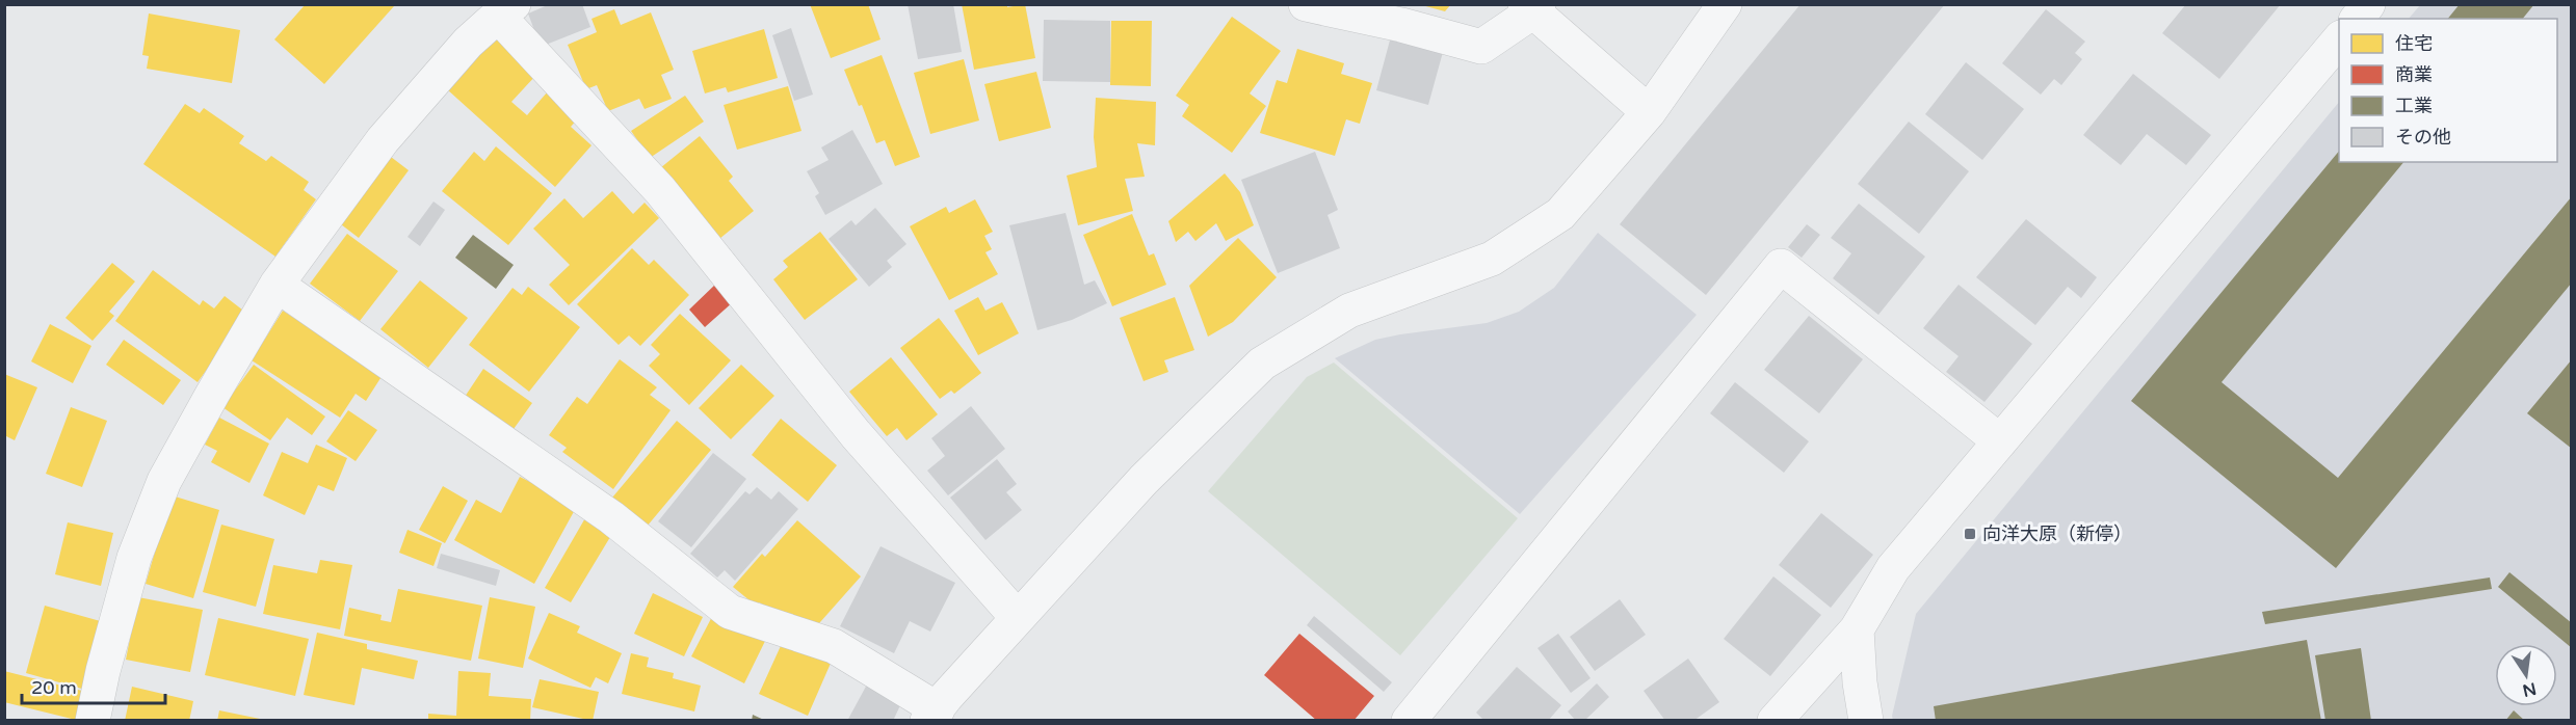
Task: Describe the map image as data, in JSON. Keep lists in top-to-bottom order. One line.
{"places":{"transit":["向洋大原（新停）"]},"legend":["住宅","商業","工業","その他"],"scale_bar":"20 m","north":"bottom"}
